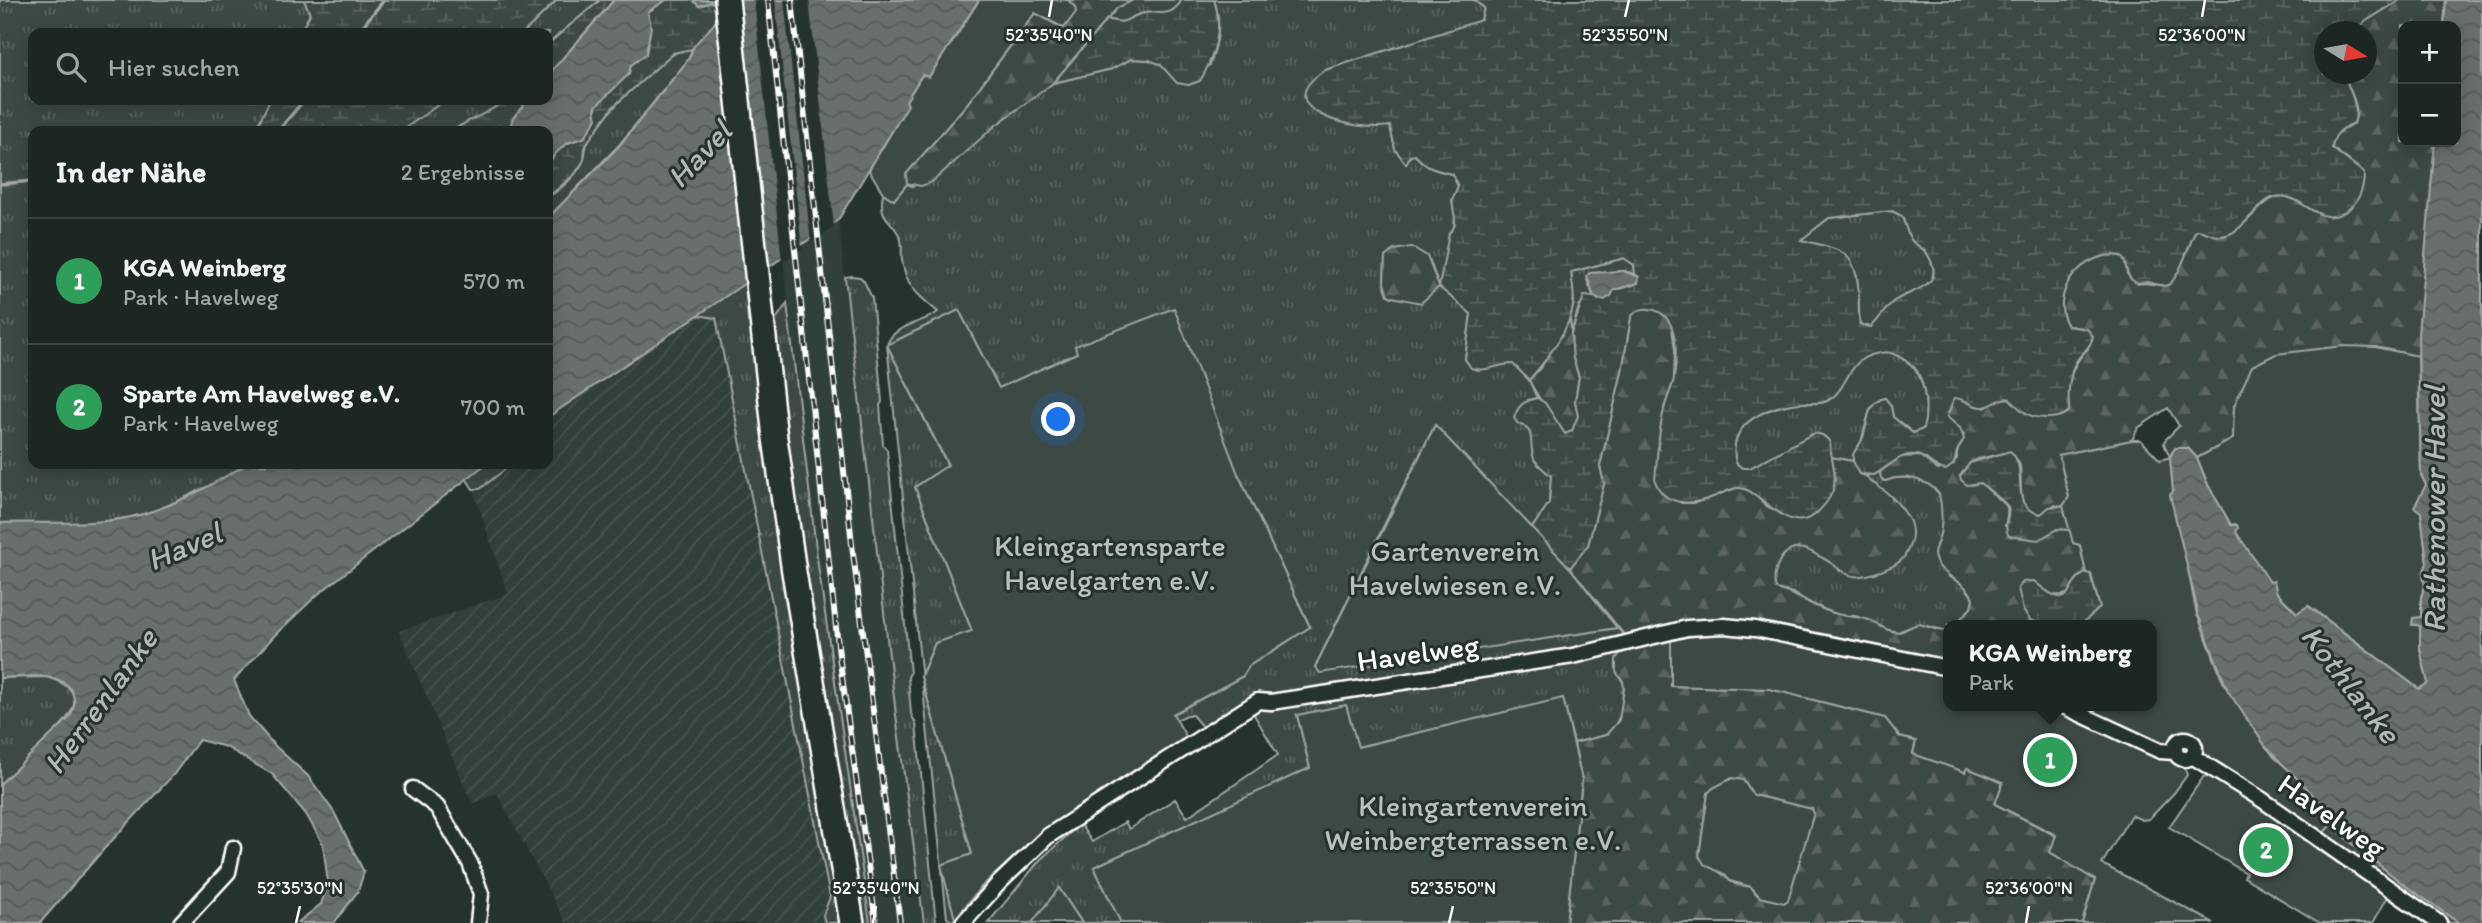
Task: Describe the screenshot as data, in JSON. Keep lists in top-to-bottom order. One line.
{"streets":{"street":["Havelweg"]},"water":["Havel","Rathenower Havel","Kothlanke","Herrenlanke"],"parks":["Kleingartensparte Havelgarten e.V.","Gartenverein Havelwiesen e.V.","Kleingartenverein Weinbergterrassen e.V."],"north":"right","page":{"map_buttons":["+","−"],"search":"Hier suchen","heading":["In der Nähe","2 Ergebnisse"],"list":[{"mark":"1","name":"KGA Weinberg","note":"Park · Havelweg","value":"570 m"},{"mark":"2","name":"Sparte Am Havelweg e.V.","note":"Park · Havelweg","value":"700 m"}],"popup":["KGA Weinberg","Park"],"pins":["1","2"]},"coordinates":["52°35'40\"N","52°35'50\"N","52°36'00\"N","52°35'30\"N"]}
